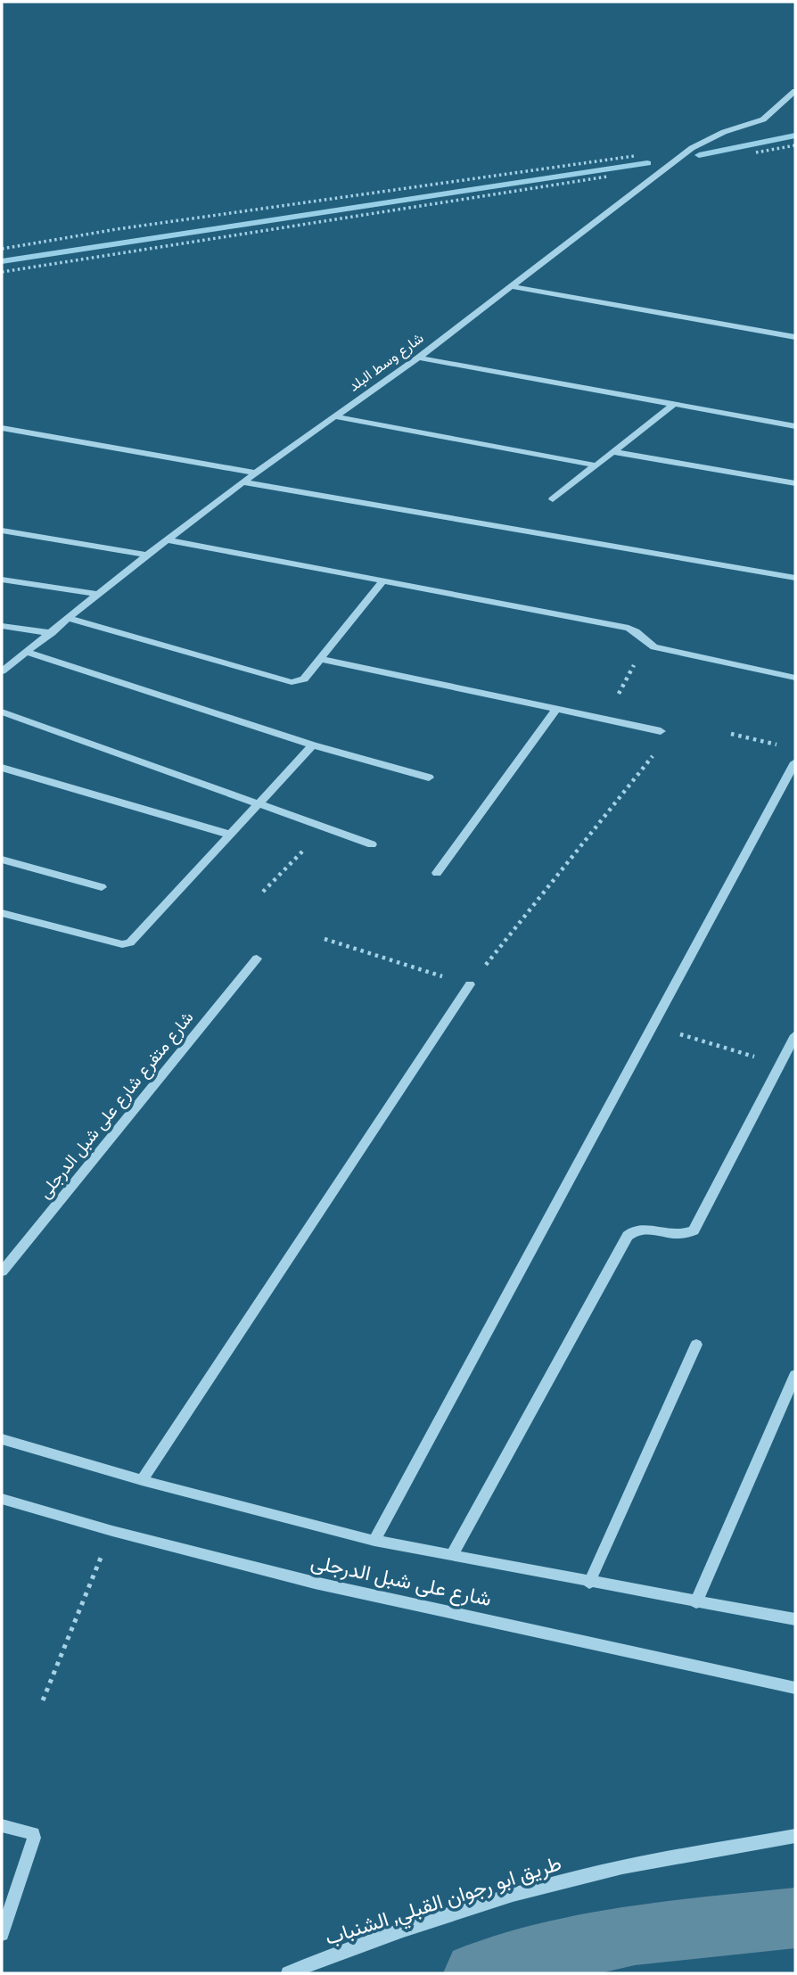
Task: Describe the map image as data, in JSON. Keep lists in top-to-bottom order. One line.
{"streets":{"street":["شارع وسط البلد","شارع متفرع شارع على شبل الدرجلى","شارع على شبل الدرجلى","طريق ابو رجوان القبلي, الشنباب"]}}
